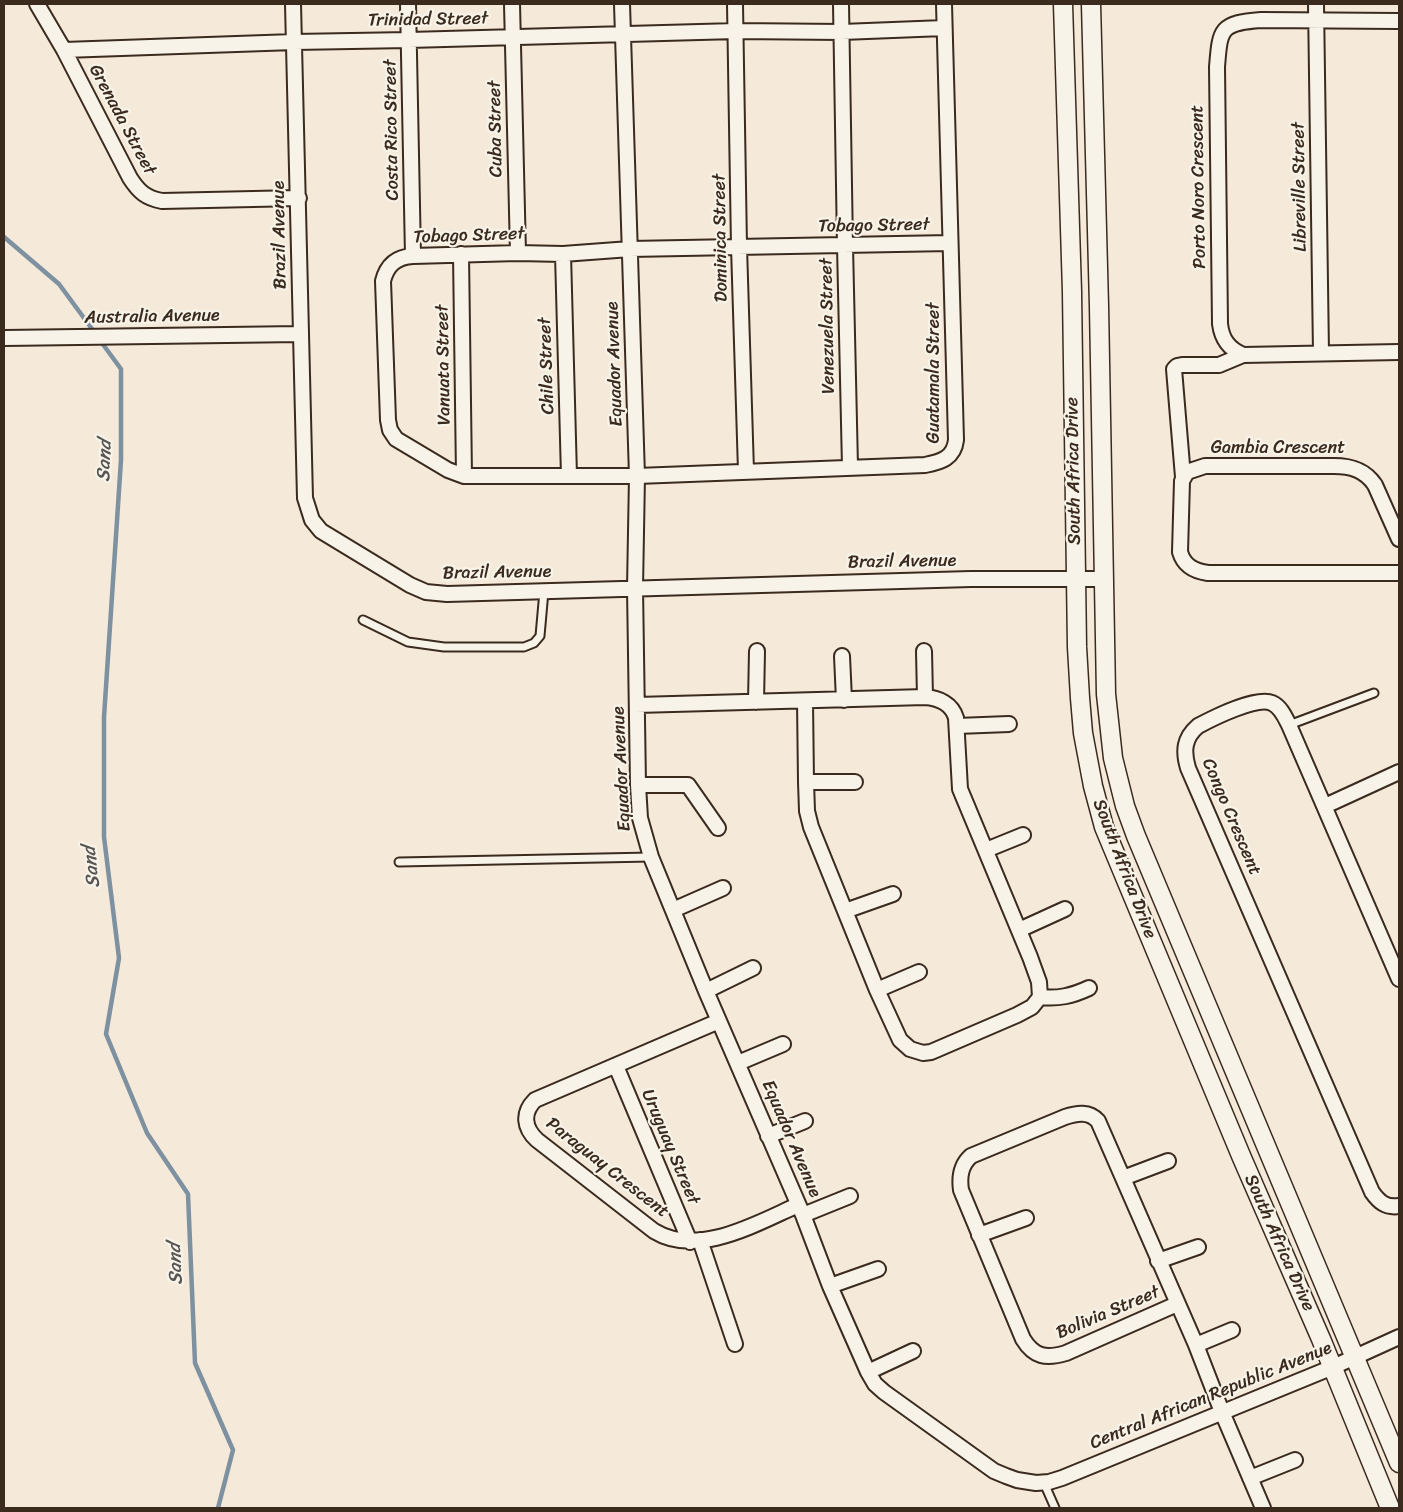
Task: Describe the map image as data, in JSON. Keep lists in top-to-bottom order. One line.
{"streets":{"street":["Trinidad Street","Grenada Street","Cuba Street","Costa Rico Street","Porto Noro Crescent","Libreville Street","Tobago Street","Brazil Avenue","Dominica Street","Australia Avenue","Venezuela Street","Equador Avenue","Vanuata Street","Chile Street","Guatamala Street","Gambia Crescent","South Africa Drive","Congo Crescent","Uruguay Street","Paraguay Crescent","Bolivia Street","Central African Republic Avenue"]},"crossings":[["Trinidad Street","Grenada Street"],["Trinidad Street","Cuba Street"],["Trinidad Street","Costa Rico Street"],["Trinidad Street","Brazil Avenue"],["Trinidad Street","Dominica Street"],["Trinidad Street","Venezuela Street"],["Trinidad Street","Equador Avenue"],["Trinidad Street","Guatamala Street"],["Grenada Street","Brazil Avenue"],["Cuba Street","Tobago Street"],["Costa Rico Street","Tobago Street"],["Porto Noro Crescent","Libreville Street"],["Tobago Street","Dominica Street"],["Tobago Street","Venezuela Street"],["Tobago Street","Equador Avenue"],["Tobago Street","Vanuata Street"],["Tobago Street","Chile Street"],["Tobago Street","Guatamala Street"],["Brazil Avenue","Australia Avenue"],["Brazil Avenue","Equador Avenue"],["Brazil Avenue","South Africa Drive"],["Dominica Street","Guatamala Street"],["Venezuela Street","Guatamala Street"],["Equador Avenue","Guatamala Street"],["Equador Avenue","Paraguay Crescent"],["Equador Avenue","Central African Republic Avenue"],["South Africa Drive","Central African Republic Avenue"],["Uruguay Street","Paraguay Crescent"],["Bolivia Street","Central African Republic Avenue"]],"water":["Sand"]}
